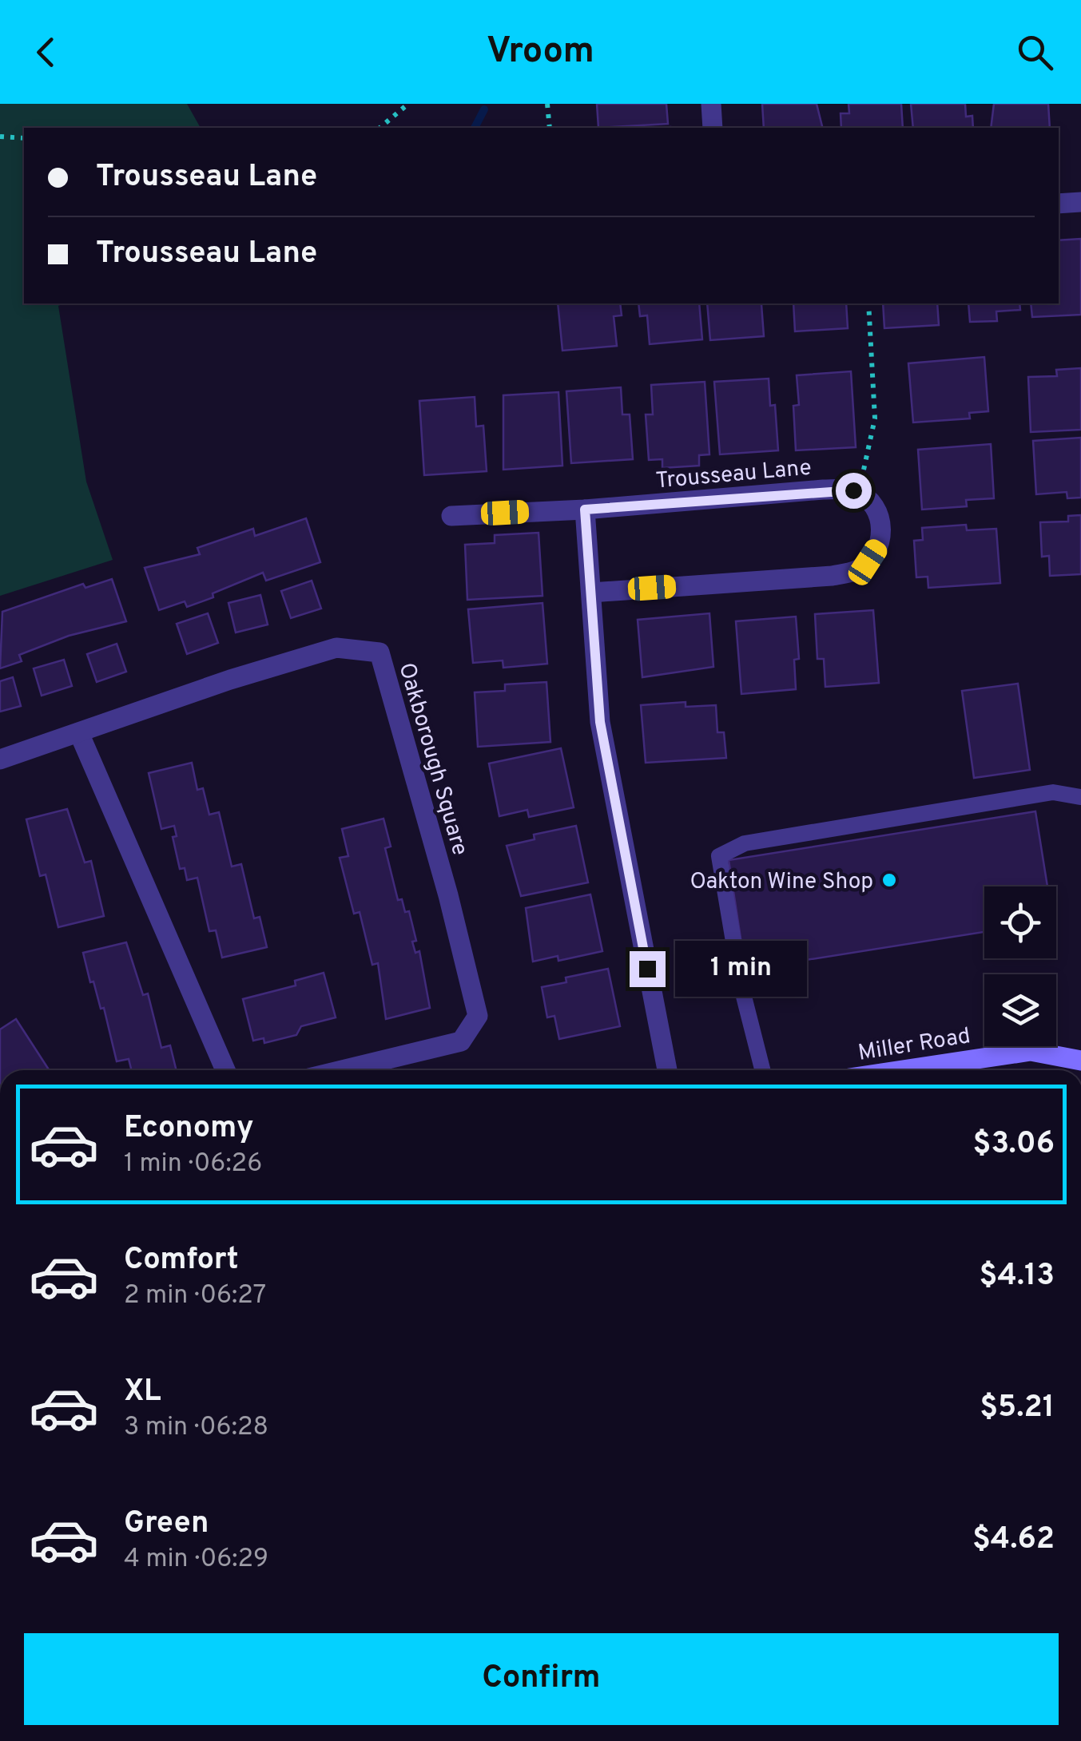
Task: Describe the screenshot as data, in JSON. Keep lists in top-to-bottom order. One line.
{"streets":{"street":["Trousseau Lane","Oakborough Square","Miller Road"]},"places":["Oakton Wine Shop"],"page":{"header":"Vroom","banner":["Trousseau Lane","Trousseau Lane"],"bubble":"1 min","list":[{"name":"Economy","note":"1 min · 06:26","value":"$3.06"},{"name":"Comfort","note":"2 min · 06:27","value":"$4.13"},{"name":"XL","note":"3 min · 06:28","value":"$5.21"},{"name":"Green","note":"4 min · 06:29","value":"$4.62"}],"buttons":"Confirm"}}
